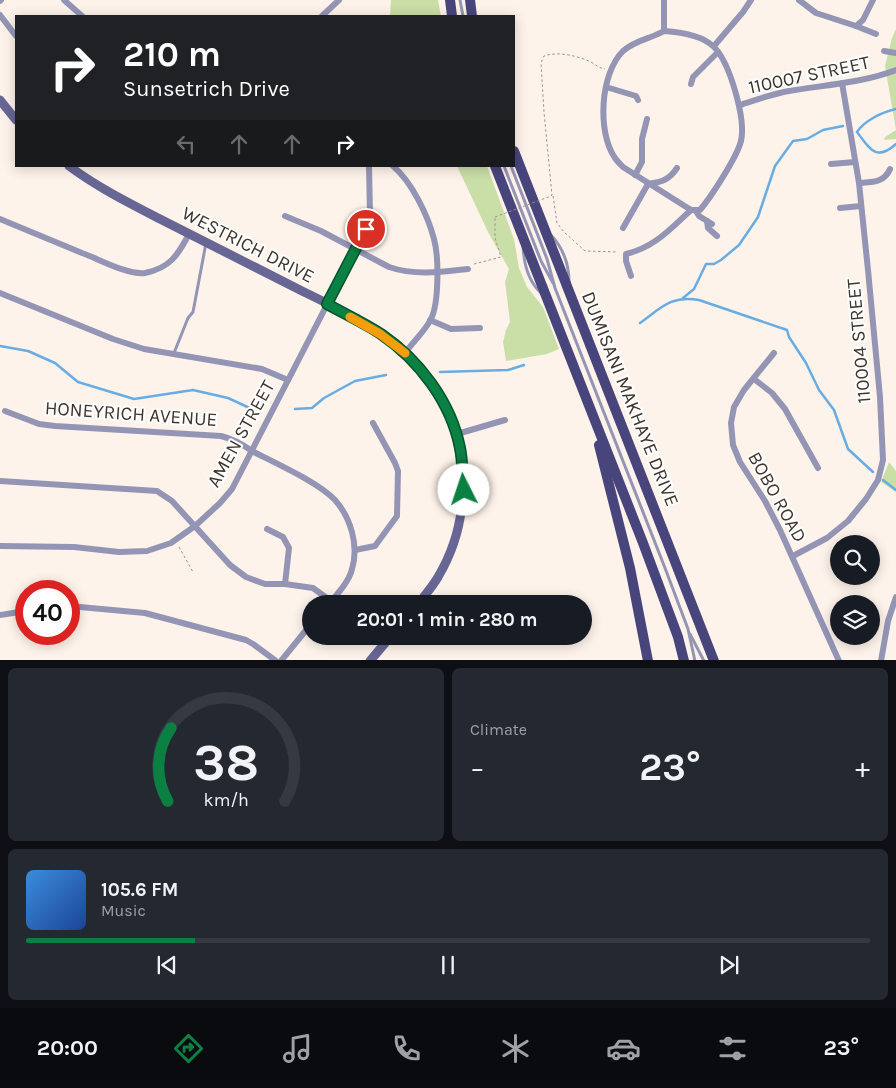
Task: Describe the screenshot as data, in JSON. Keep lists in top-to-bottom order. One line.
{"streets":{"main road":["DUMISANI MAKHAYE DRIVE"],"street":["110007 STREET","WESTRICH DRIVE","110004 STREET","HONEYRICH AVENUE","AMEN STREET","BOBO ROAD"]},"crossings":[["110007 STREET","110004 STREET"],["WESTRICH DRIVE","AMEN STREET"],["110004 STREET","BOBO ROAD"],["HONEYRICH AVENUE","AMEN STREET"]],"page":{"turn":["210 m","Sunsetrich Drive"],"limit":"40","trip":"20:01 · 1 min · 280 m","tile":"Climate","heat":["−","23°","+"],"song":["105.6 FM","Music"],"tabs":["20:00","23°"],"gauge":["38","km/h"]}}
